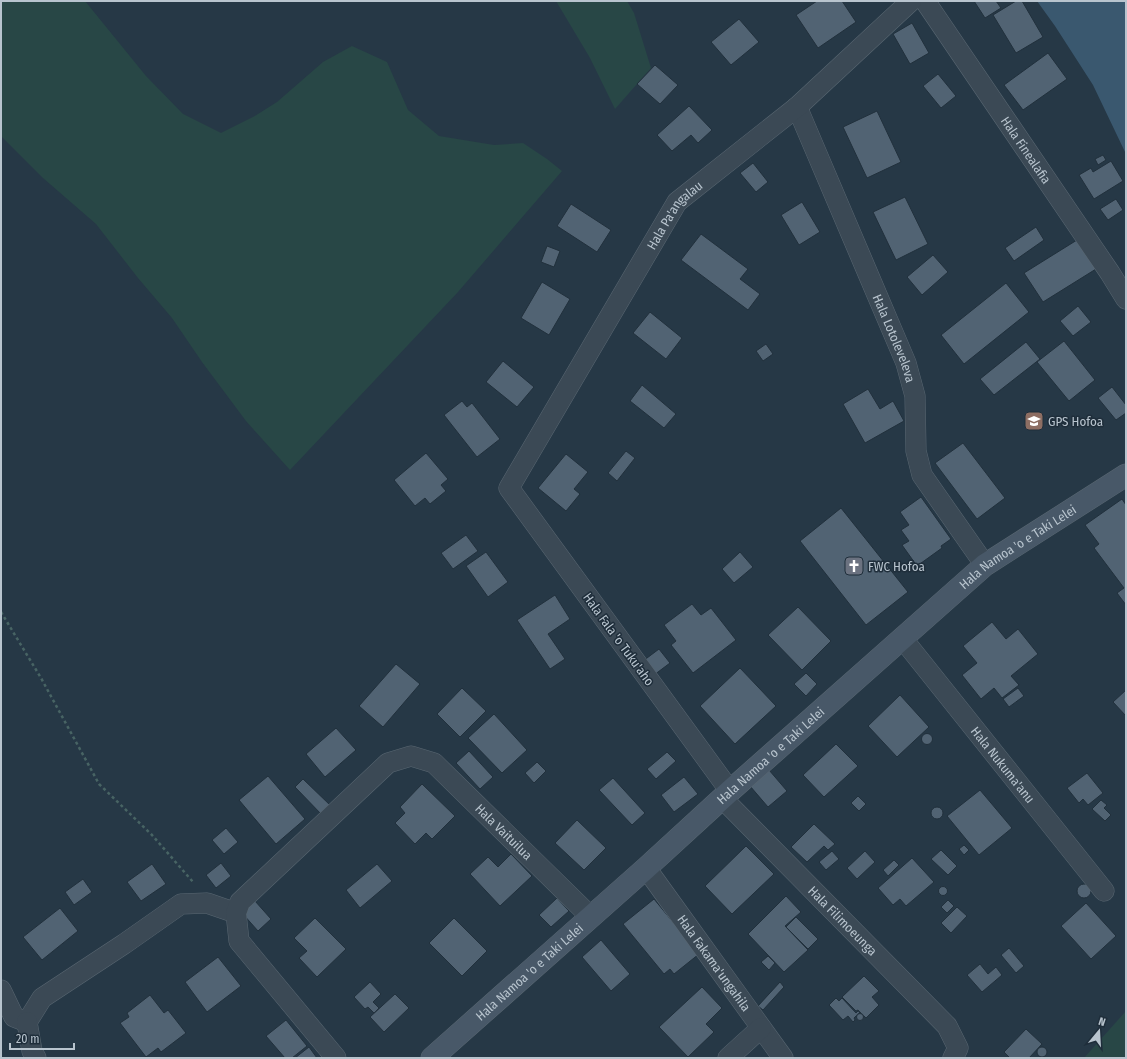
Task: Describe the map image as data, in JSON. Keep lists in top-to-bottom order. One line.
{"streets":{"street":["Hala Finealafia","Hala Pa'angalau","Hala Lotoleveleva","Hala Namoa 'o e Taki Lelei","Hala Fala 'o Tuku'aho","Hala Nukuma'anu","Hala Vaituilua","Hala Filimoeunga","Hala Fakama'ungahila"]},"crossings":[["Hala Pa'angalau","Hala Lotoleveleva"],["Hala Pa'angalau","Hala Fala 'o Tuku'aho"],["Hala Lotoleveleva","Hala Namoa 'o e Taki Lelei"],["Hala Namoa 'o e Taki Lelei","Hala Fala 'o Tuku'aho"],["Hala Namoa 'o e Taki Lelei","Hala Nukuma'anu"],["Hala Namoa 'o e Taki Lelei","Hala Vaituilua"],["Hala Namoa 'o e Taki Lelei","Hala Filimoeunga"],["Hala Namoa 'o e Taki Lelei","Hala Fakama'ungahila"],["Hala Fala 'o Tuku'aho","Hala Filimoeunga"]],"places":{"school or university":["GPS Hofoa"],"church":["FWC Hofoa"]},"scale_bar":"20 m","north":"top"}
